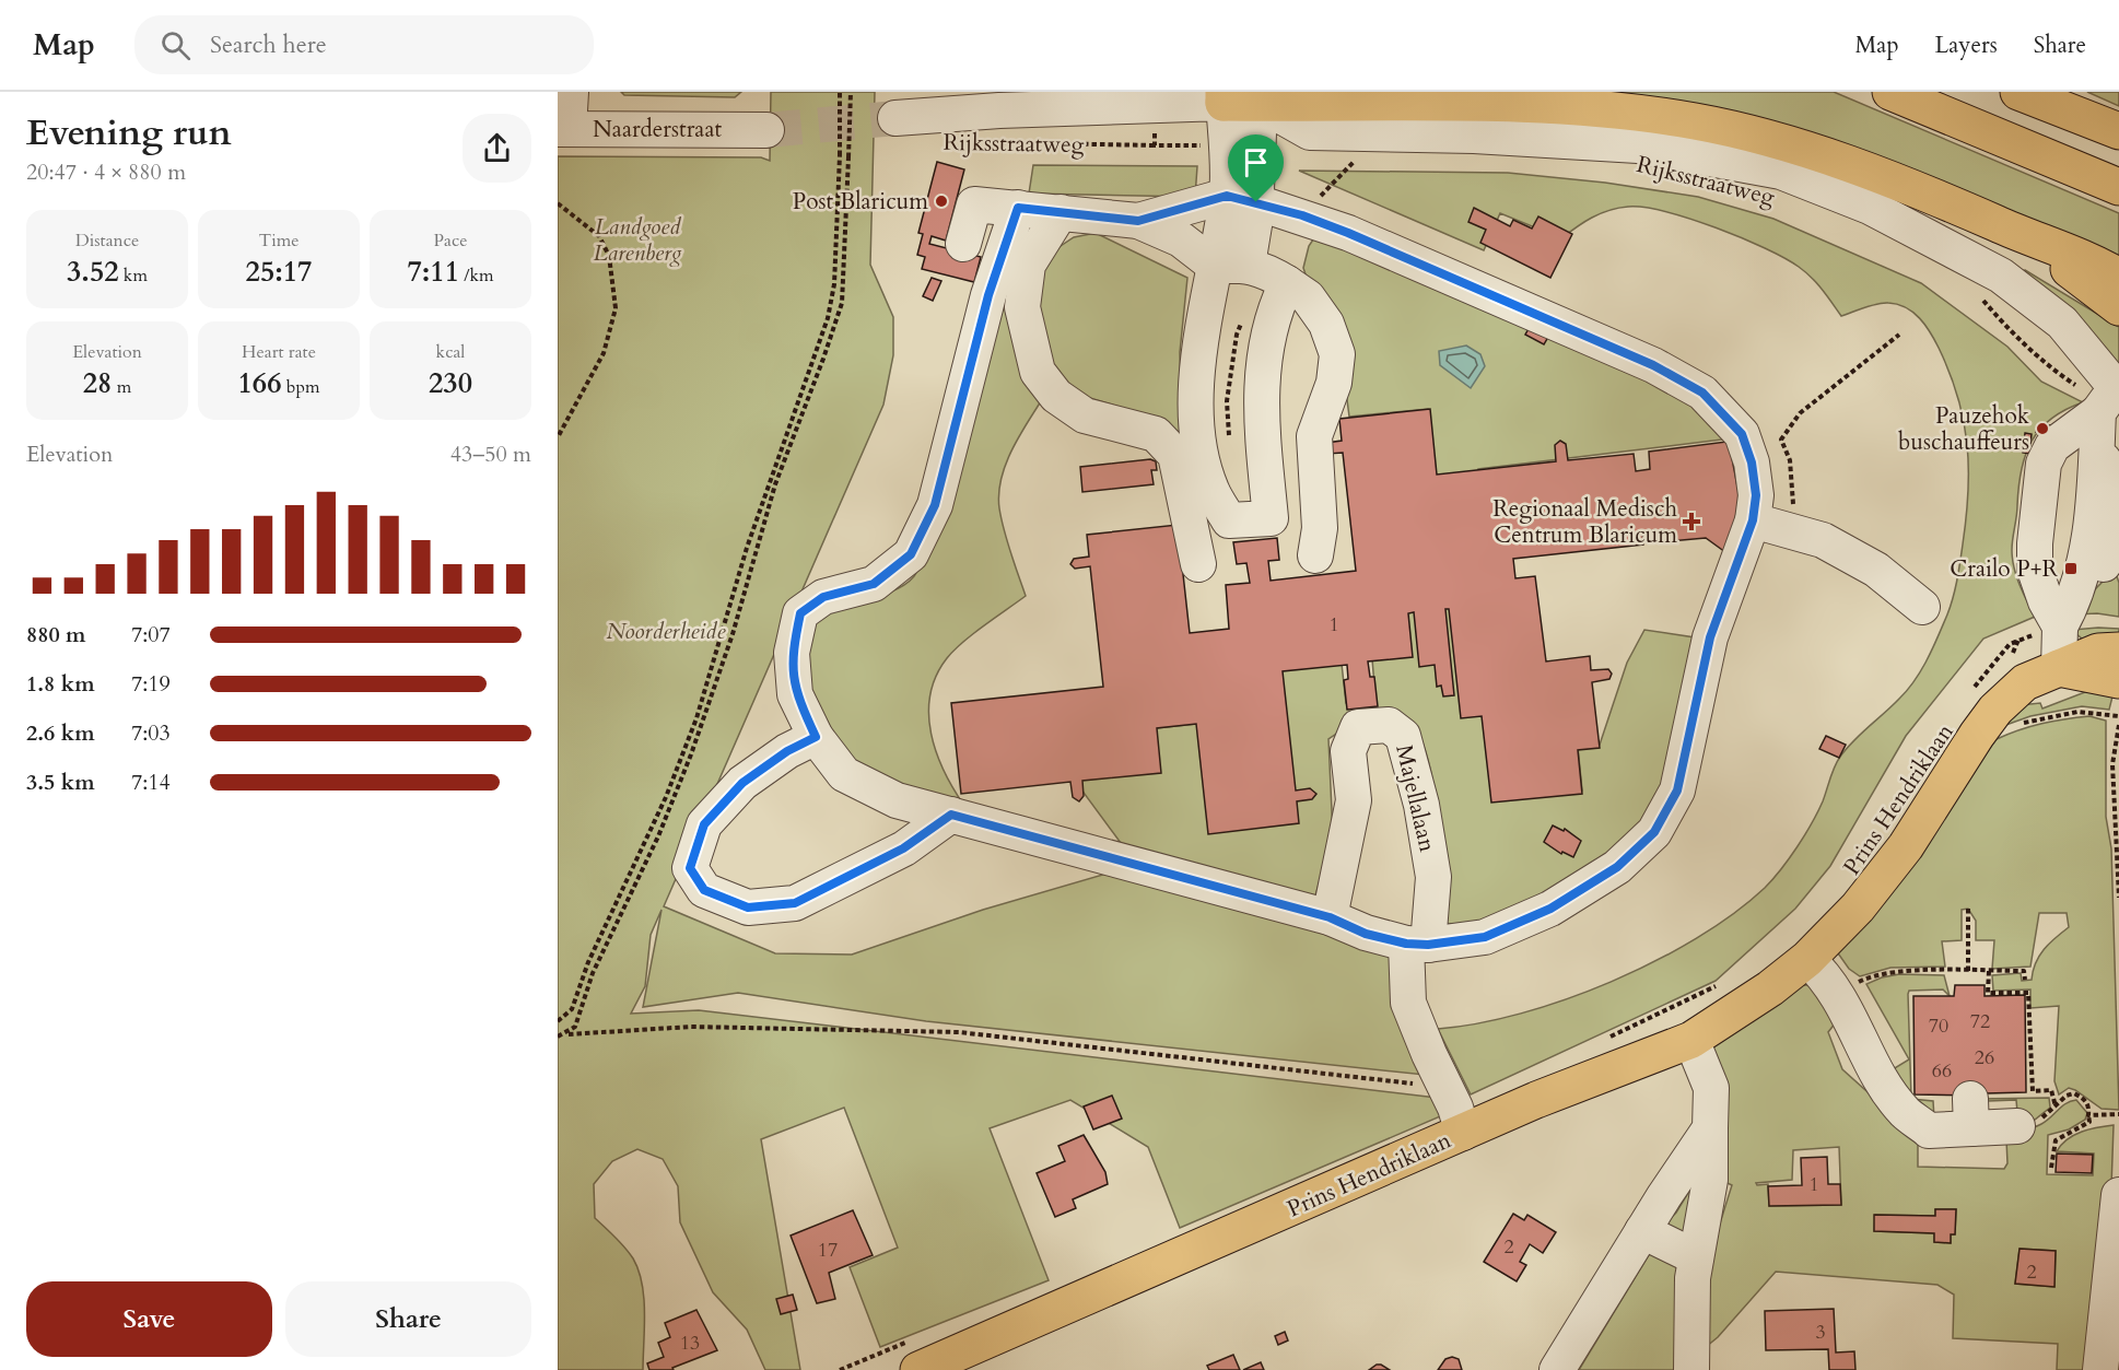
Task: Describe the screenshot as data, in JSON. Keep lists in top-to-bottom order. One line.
{"streets":{"main road":["Rijksstraatweg","Prins Hendriklaan"],"street":["Naarderstraat","Majellalaan"]},"parks":["Landgoed Larenberg","Noorderheide"],"places":{"other":["Post Blaricum","Pauzehok buschauffeurs"],"health":["Regionaal Medisch Centrum Blaricum"],"transit":["Crailo P+R"]},"house_numbers":["1","72","70","26","66","1","2","17","2","3","13"],"page":{"header":"Map","search":"Search here","nav":["Map","Layers","Share"],"heading":["Evening run","20:47 · 4 × 880 m"],"stats":[["Distance","3.52 km"],["Time","25:17"],["Pace","7:11 /km"],["Elevation","28 m"],["Heart rate","166 bpm"],["kcal","230"]],"chart":["Elevation","43–50 m"],"list":[{"name":"880 m","note":"7:07"},{"name":"1.8 km","note":"7:19"},{"name":"2.6 km","note":"7:03"},{"name":"3.5 km","note":"7:14"}],"buttons":["Save","Share"]}}
